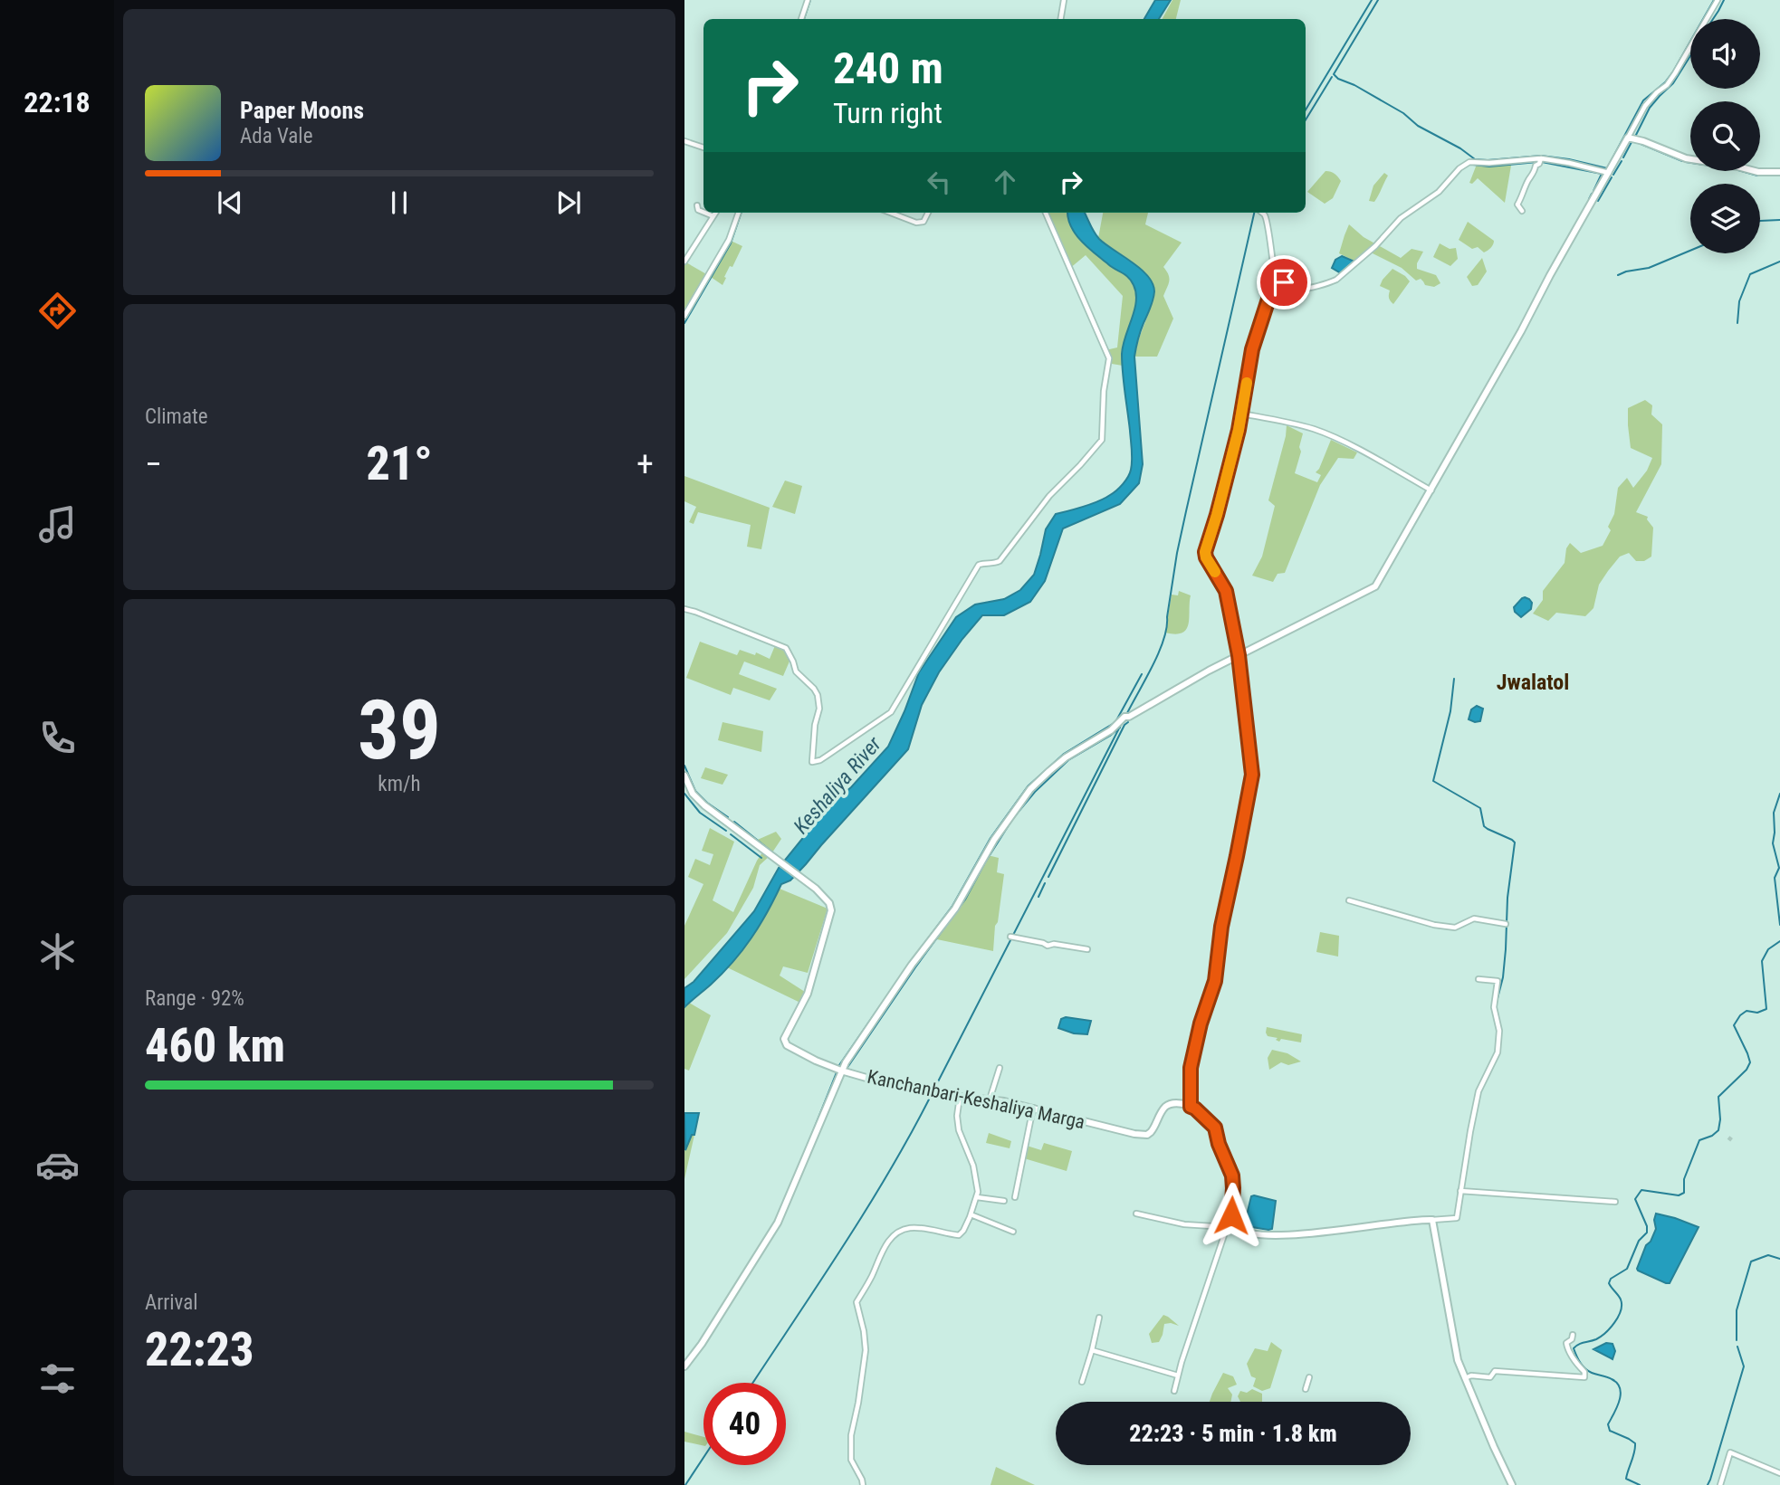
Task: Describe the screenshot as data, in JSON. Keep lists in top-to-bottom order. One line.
{"streets":{"street":["Kanchanbari-Keshaliya Marga"]},"districts":["Jwalatol"],"water":["Keshaliya River"],"page":{"tabs":"22:18","turn":["240 m","Turn right"],"song":["Paper Moons","Ada Vale"],"tile":["Climate",["39","km/h"],["Range · 92%","460 km"],["Arrival","22:23"]],"heat":["−","21°","+"],"limit":"40","trip":"22:23 · 5 min · 1.8 km"}}
